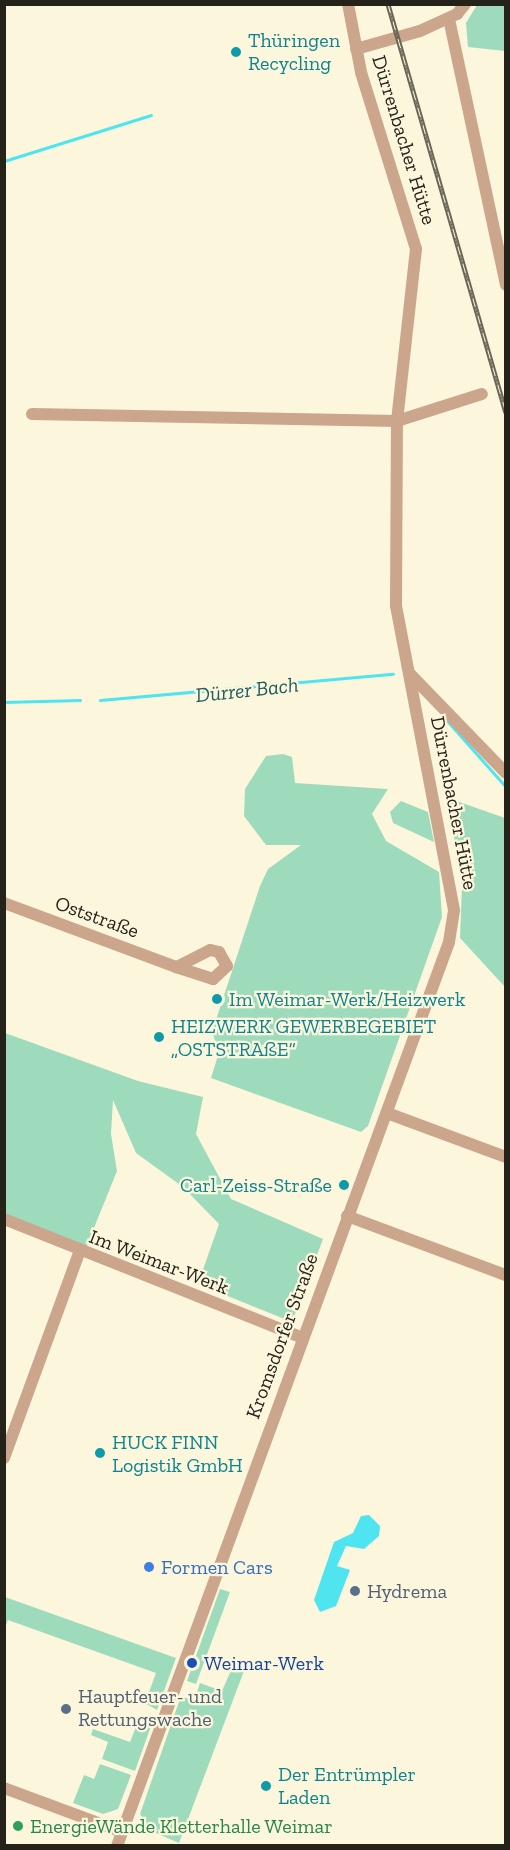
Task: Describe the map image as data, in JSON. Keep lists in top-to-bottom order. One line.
{"streets":{"street":["Dürrenbacher Hütte","Oststraße","Im Weimar-Werk","Kromsdorfer Straße"]},"crossings":[["Dürrenbacher Hütte","Kromsdorfer Straße"],["Im Weimar-Werk","Kromsdorfer Straße"]],"water":["Dürrer Bach"],"places":["Thüringen Recycling","Im Weimar-Werk/Heizwerk","HEIZWERK GEWERBEGEBIET „OSTSTRAßE“","Carl-Zeiss-Straße","HUCK FINN Logistik GmbH","Formen Cars","Hydrema","Weimar-Werk","Hauptfeuer- und Rettungswache","Der Entrümpler Laden","EnergieWände Kletterhalle Weimar"]}
